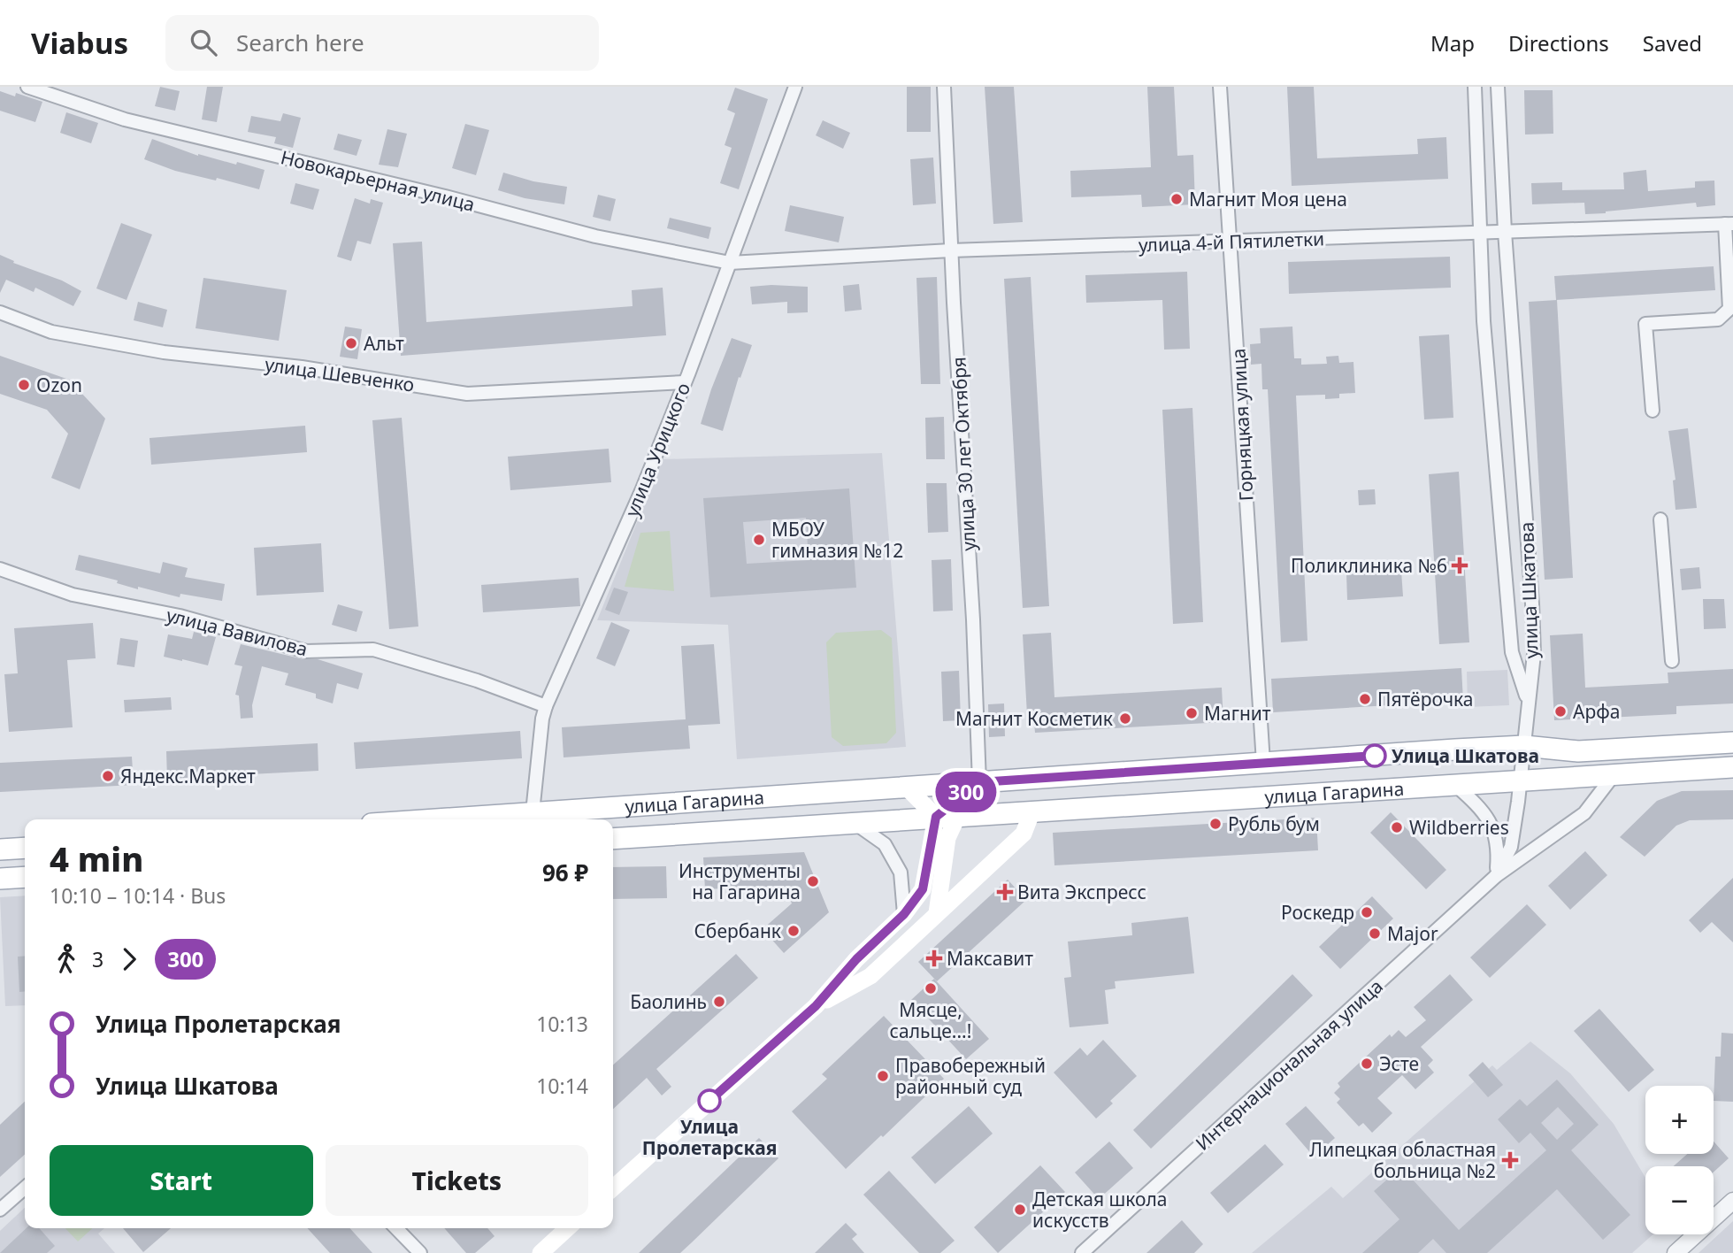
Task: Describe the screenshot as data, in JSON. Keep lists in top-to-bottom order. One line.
{"streets":{"main road":["улица Гагарина"],"street":["Новокарьерная улица","улица 4-й Пятилетки","улица Шевченко","Горняцкая улица","улица Урицкого","улица 30 лет Октября","улица Шкатова","улица Вавилова","Интернациональная улица"]},"crossings":[["Новокарьерная улица","улица 4-й Пятилетки"],["Новокарьерная улица","улица Урицкого"],["улица 4-й Пятилетки","Горняцкая улица"],["улица 4-й Пятилетки","улица Урицкого"],["улица 4-й Пятилетки","улица 30 лет Октября"],["улица 4-й Пятилетки","улица Шкатова"],["улица Шевченко","улица Урицкого"],["Горняцкая улица","улица Гагарина"],["улица Урицкого","улица Вавилова"],["улица Урицкого","улица Гагарина"],["улица 30 лет Октября","улица Гагарина"]],"places":{"other":["Магнит Моя цена","Альт","Ozon","МБОУ гимназия №12","Пятёрочка","Арфа","Магнит","Магнит Косметик","Улица Шкатова","Яндекс.Маркет","Рубль бум","Wildberries","Инструменты на Гагарина","Роскедр","Сбербанк","Major","Мясце, сальце...!","Баолинь","Эсте","Правобережный районный суд","Улица Пролетарская","Детская школа искусств"],"health":["Поликлиника №6","Вита Экспресс","Максавит","Липецкая областная больница №2"]},"lines":["bus line 300"],"page":{"header":"Viabus","search":"Search here","nav":["Map","Directions","Saved"],"on_map":"300","heading":["4 min","10:10 – 10:14 · Bus","96 ₽"],"legs":["3","300"],"list":[{"name":"Улица Пролетарская","value":"10:13"},{"name":"Улица Шкатова","value":"10:14"}],"map_buttons":["+","−"],"buttons":["Start","Tickets"]}}
